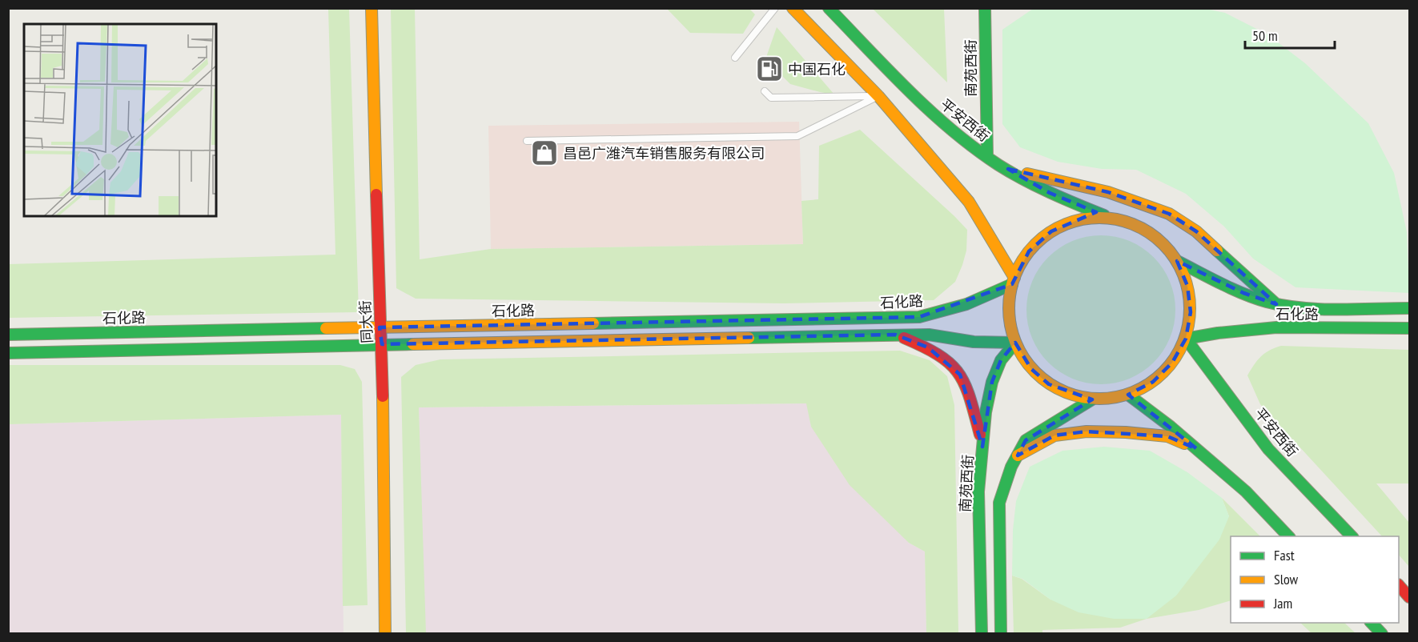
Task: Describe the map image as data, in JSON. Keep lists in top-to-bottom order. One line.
{"streets":{"main road":["南苑西街","平安西街","石化路","同大街"]},"crossings":[["南苑西街","平安西街"],["平安西街","石化路"],["石化路","同大街"]],"places":{"fuel station":["中国石化"],"shop":["昌邑广潍汽车销售服务有限公司"]},"legend":["Fast","Slow","Jam"],"scale_bar":"50 m"}
